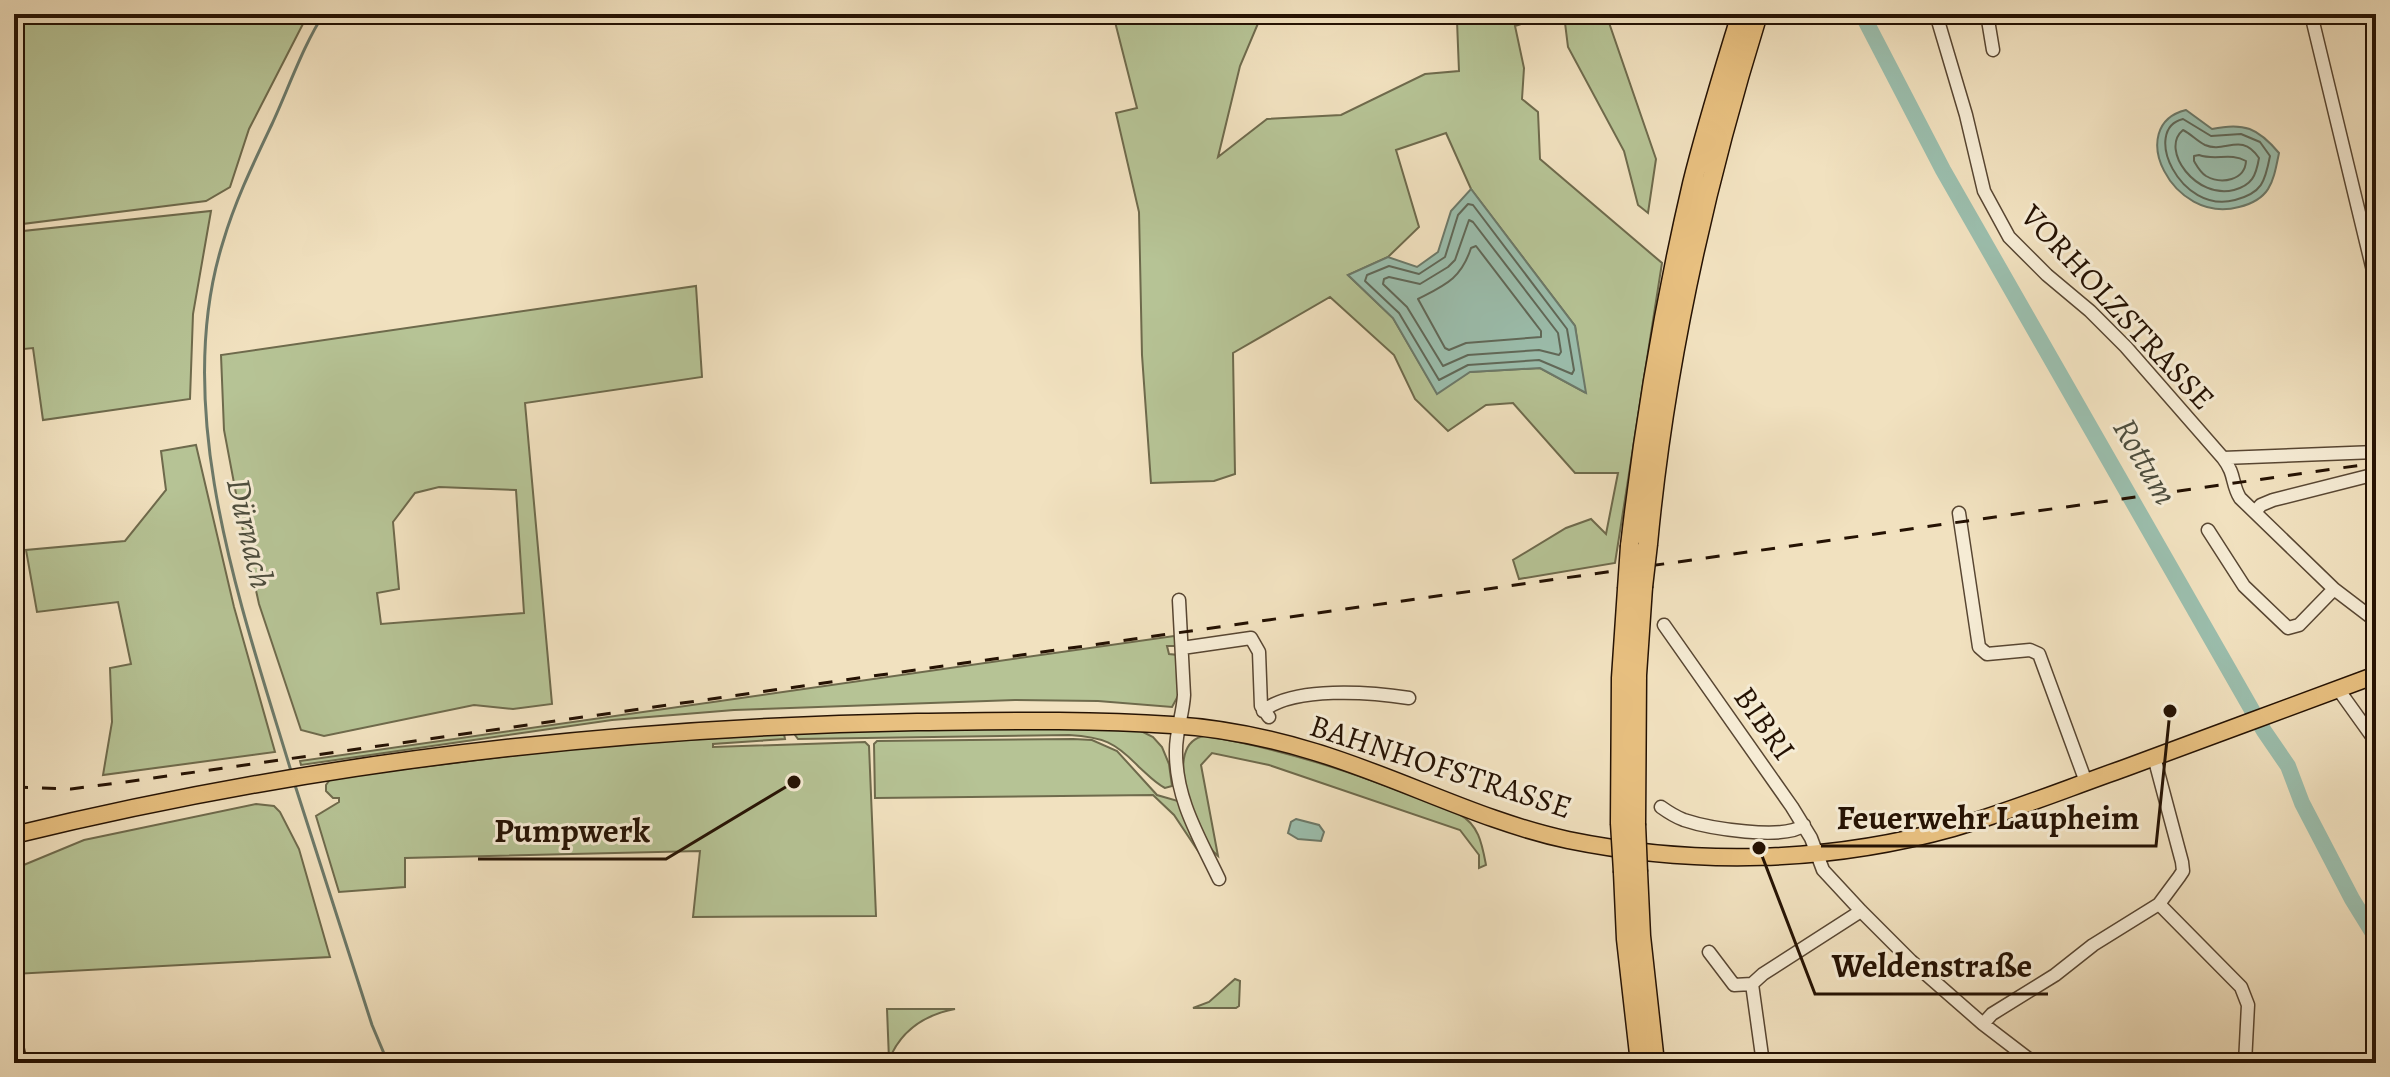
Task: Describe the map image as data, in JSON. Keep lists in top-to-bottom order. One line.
{"streets":{"main road":["BAHNHOFSTRASSE"],"street":["VORHOLZSTRASSE","BIBRI"]},"crossings":[["BIBRI","BAHNHOFSTRASSE"]],"water":["Rottum","Dürnach"],"places":["Feuerwehr Laupheim","Pumpwerk","Weldenstraße"]}
